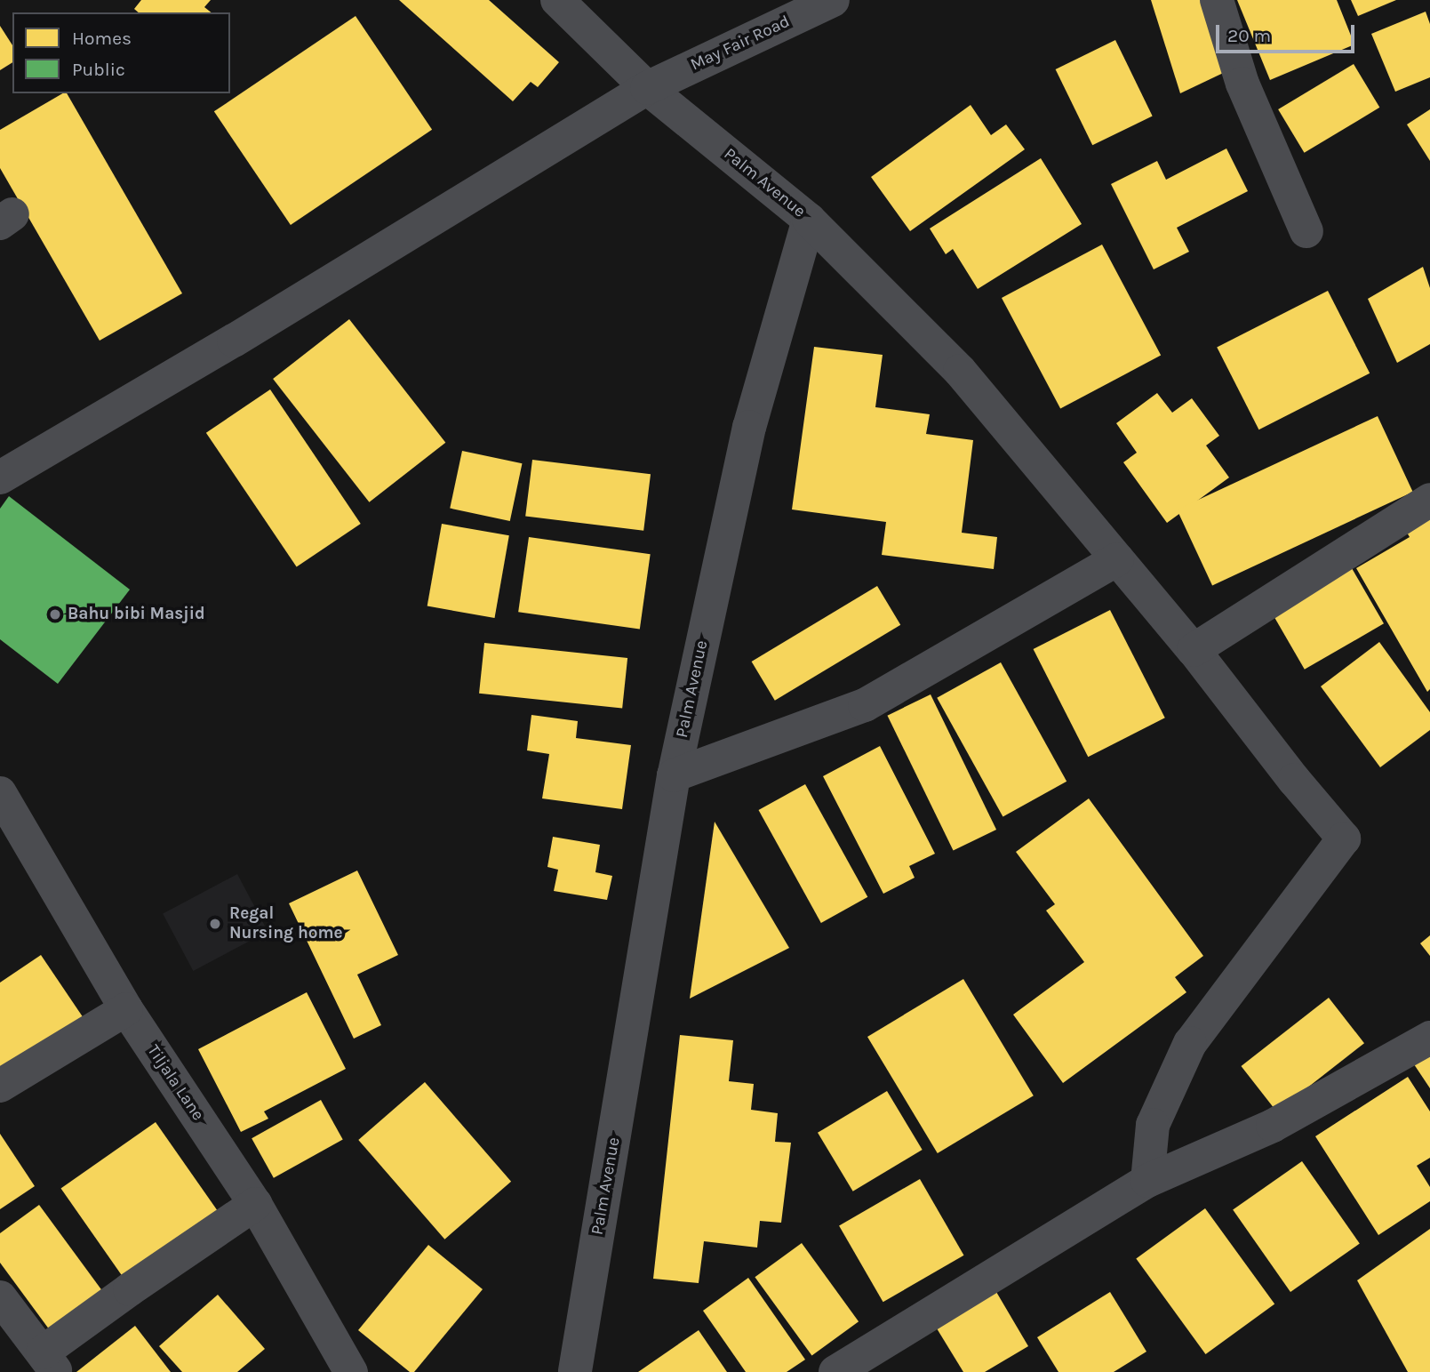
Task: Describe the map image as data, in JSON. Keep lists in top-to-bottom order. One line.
{"streets":{"street":["May Fair Road","Palm Avenue","Tiljala Lane"]},"crossings":[["May Fair Road","Palm Avenue"]],"places":["Bahu bibi Masjid","Regal Nursing home"],"legend":["Homes","Public"],"scale_bar":"20 m"}
